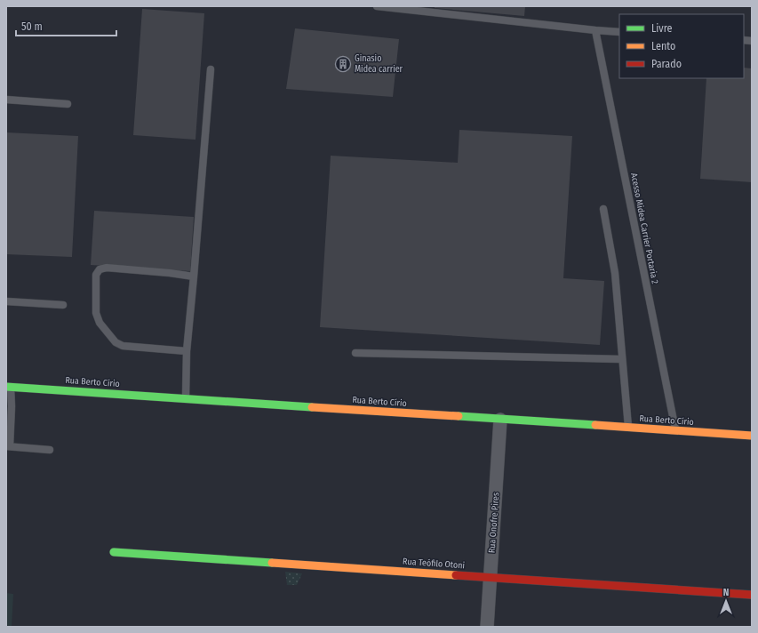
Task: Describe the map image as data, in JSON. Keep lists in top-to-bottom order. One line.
{"streets":{"street":["Rua Berto Círio","Rua Onofre Pires","Rua Teófilo Otoni"],"lane":["Acesso Midea Carrier Portaria 2"]},"crossings":[["Acesso Midea Carrier Portaria 2","Rua Berto Círio"],["Rua Berto Círio","Rua Onofre Pires"],["Rua Onofre Pires","Rua Teófilo Otoni"]],"places":{"building":["Ginasio Midea carrier"]},"legend":["Livre","Lento","Parado"],"scale_bar":"50 m","north":"top"}
